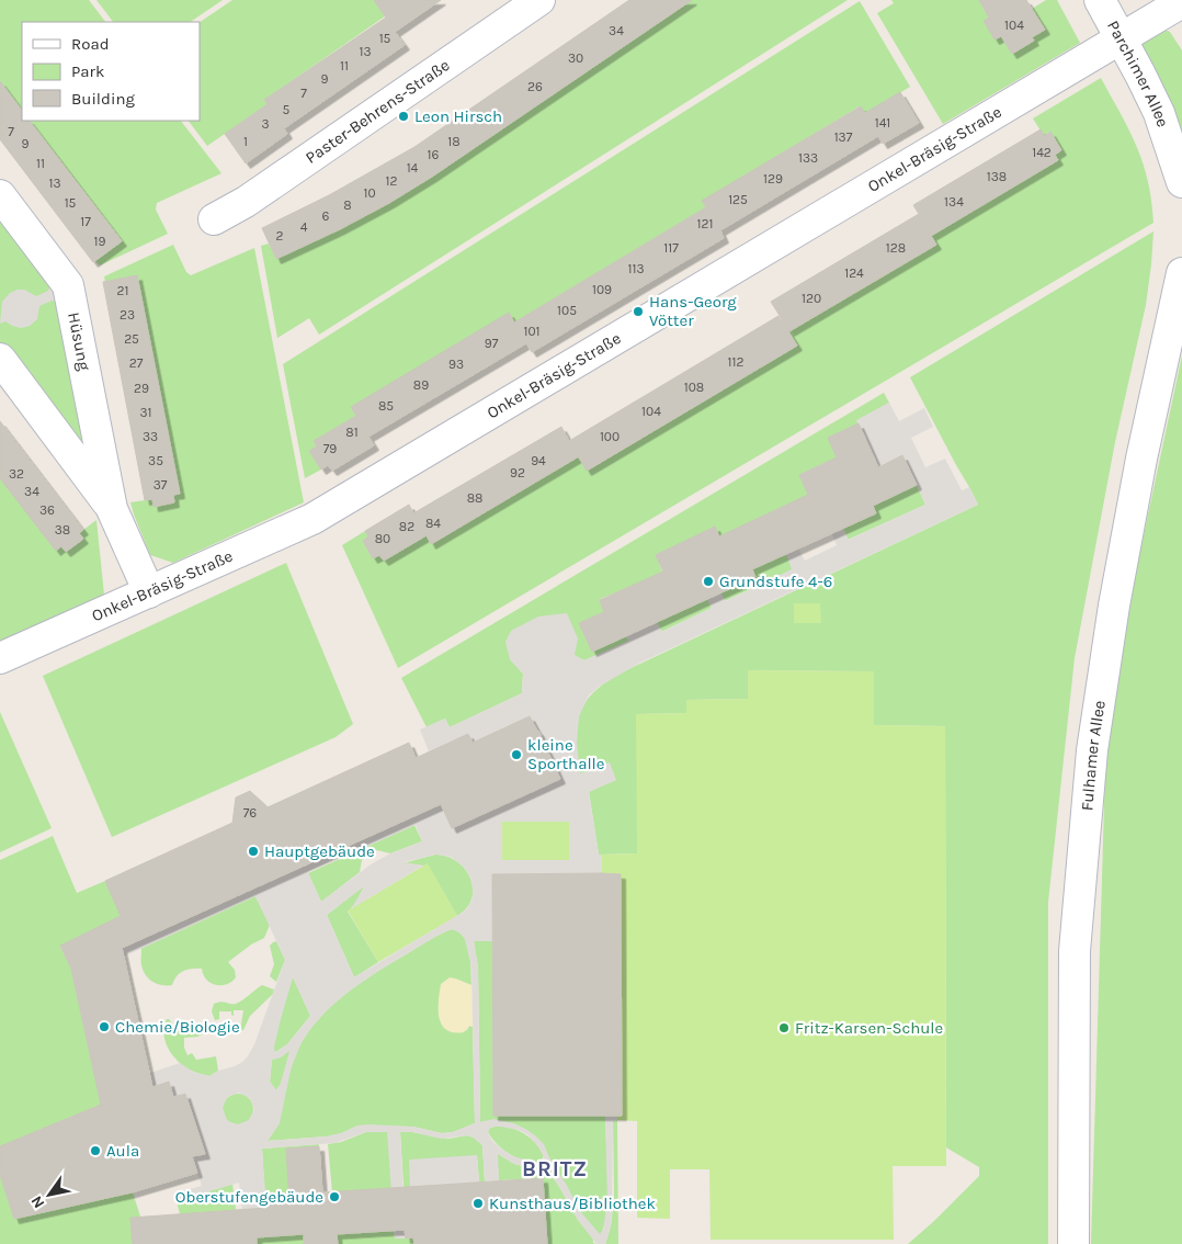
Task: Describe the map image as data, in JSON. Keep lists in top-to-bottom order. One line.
{"streets":{"street":["Parchimer Allee","Paster-Behrens-Straße","Onkel-Bräsig-Straße","Hüsung","Fulhamer Allee"]},"crossings":[["Parchimer Allee","Onkel-Bräsig-Straße"],["Onkel-Bräsig-Straße","Hüsung"]],"districts":["BRITZ"],"places":["Leon Hirsch","Hans-Georg Vötter","Grundstufe 4-6","kleine Sporthalle","Hauptgebäude","Chemie/Biologie","Fritz-Karsen-Schule","Aula","Oberstufengebäude","Kunsthaus/Bibliothek"],"house_numbers":["104","34","15","13","30","11","9","26","7","5","141","3","7","137","1","18","9","142","16","133","11","14","138","129","12","13","10","125","134","15","8","6","17","121","4","2","19","117","128","113","124","109","21","120","105","23","101","25","97","112","27","93","89","108","29","85","104","31","81","33","100","79","35","94","92","32","37","34","88","36","84","82","38","80","76"],"legend":["Road","Park","Building"],"north":"bottom left"}
